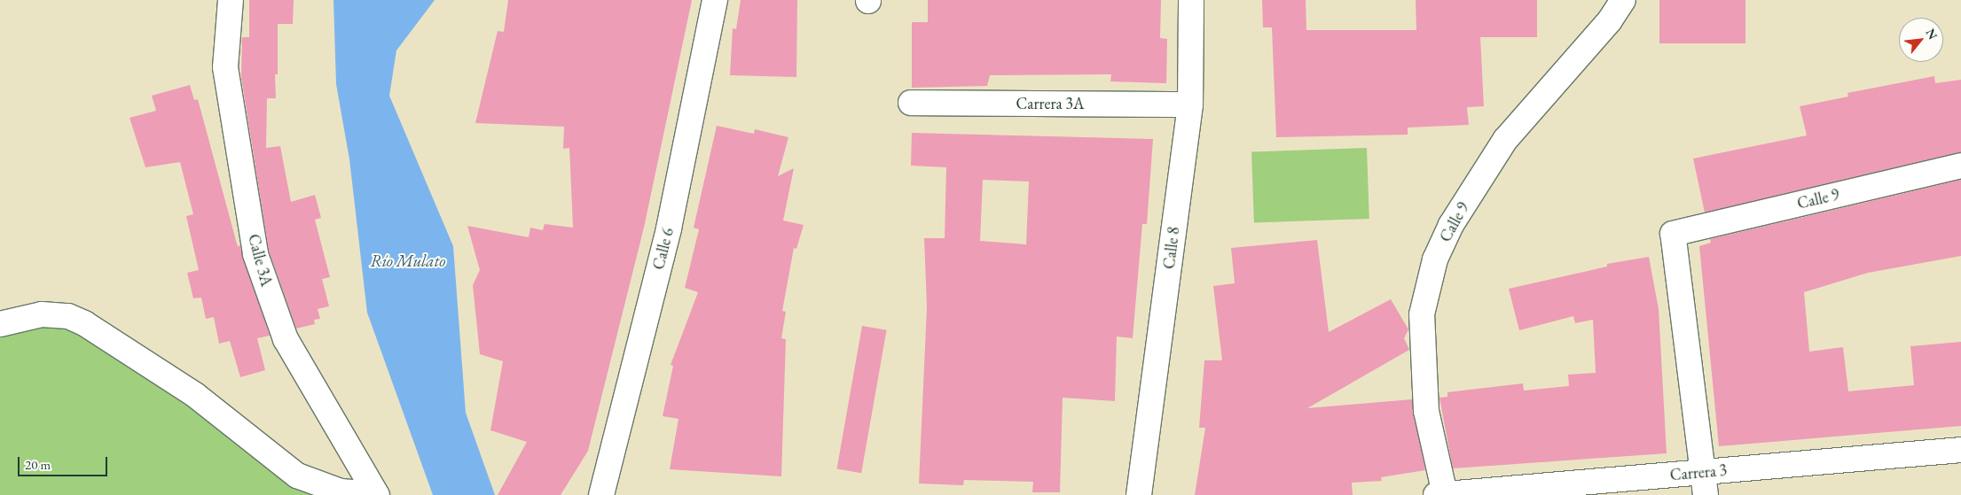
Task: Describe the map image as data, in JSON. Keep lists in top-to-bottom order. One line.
{"streets":{"street":["Carrera 3A","Calle 9","Calle 8","Calle 6","Calle 3A","Carrera 3"]},"crossings":[["Carrera 3A","Calle 8"],["Calle 9","Carrera 3"]],"water":["Río Mulato"],"scale_bar":"20 m","north":"top right"}
